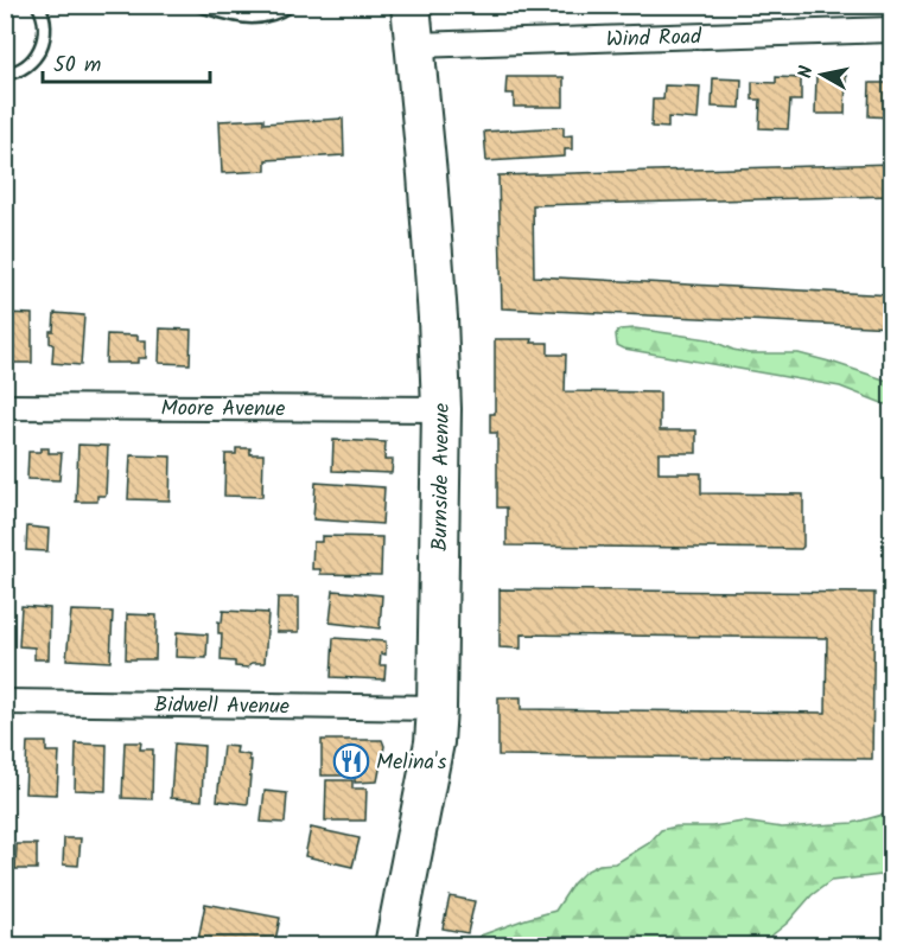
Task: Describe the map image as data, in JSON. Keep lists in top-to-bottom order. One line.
{"streets":{"main road":["Burnside Avenue"],"street":["Wind Road","Moore Avenue","Bidwell Avenue"]},"crossings":[["Wind Road","Burnside Avenue"],["Moore Avenue","Burnside Avenue"],["Burnside Avenue","Bidwell Avenue"]],"places":{"restaurant":["Melina's"]},"scale_bar":"50 m","north":"left"}
